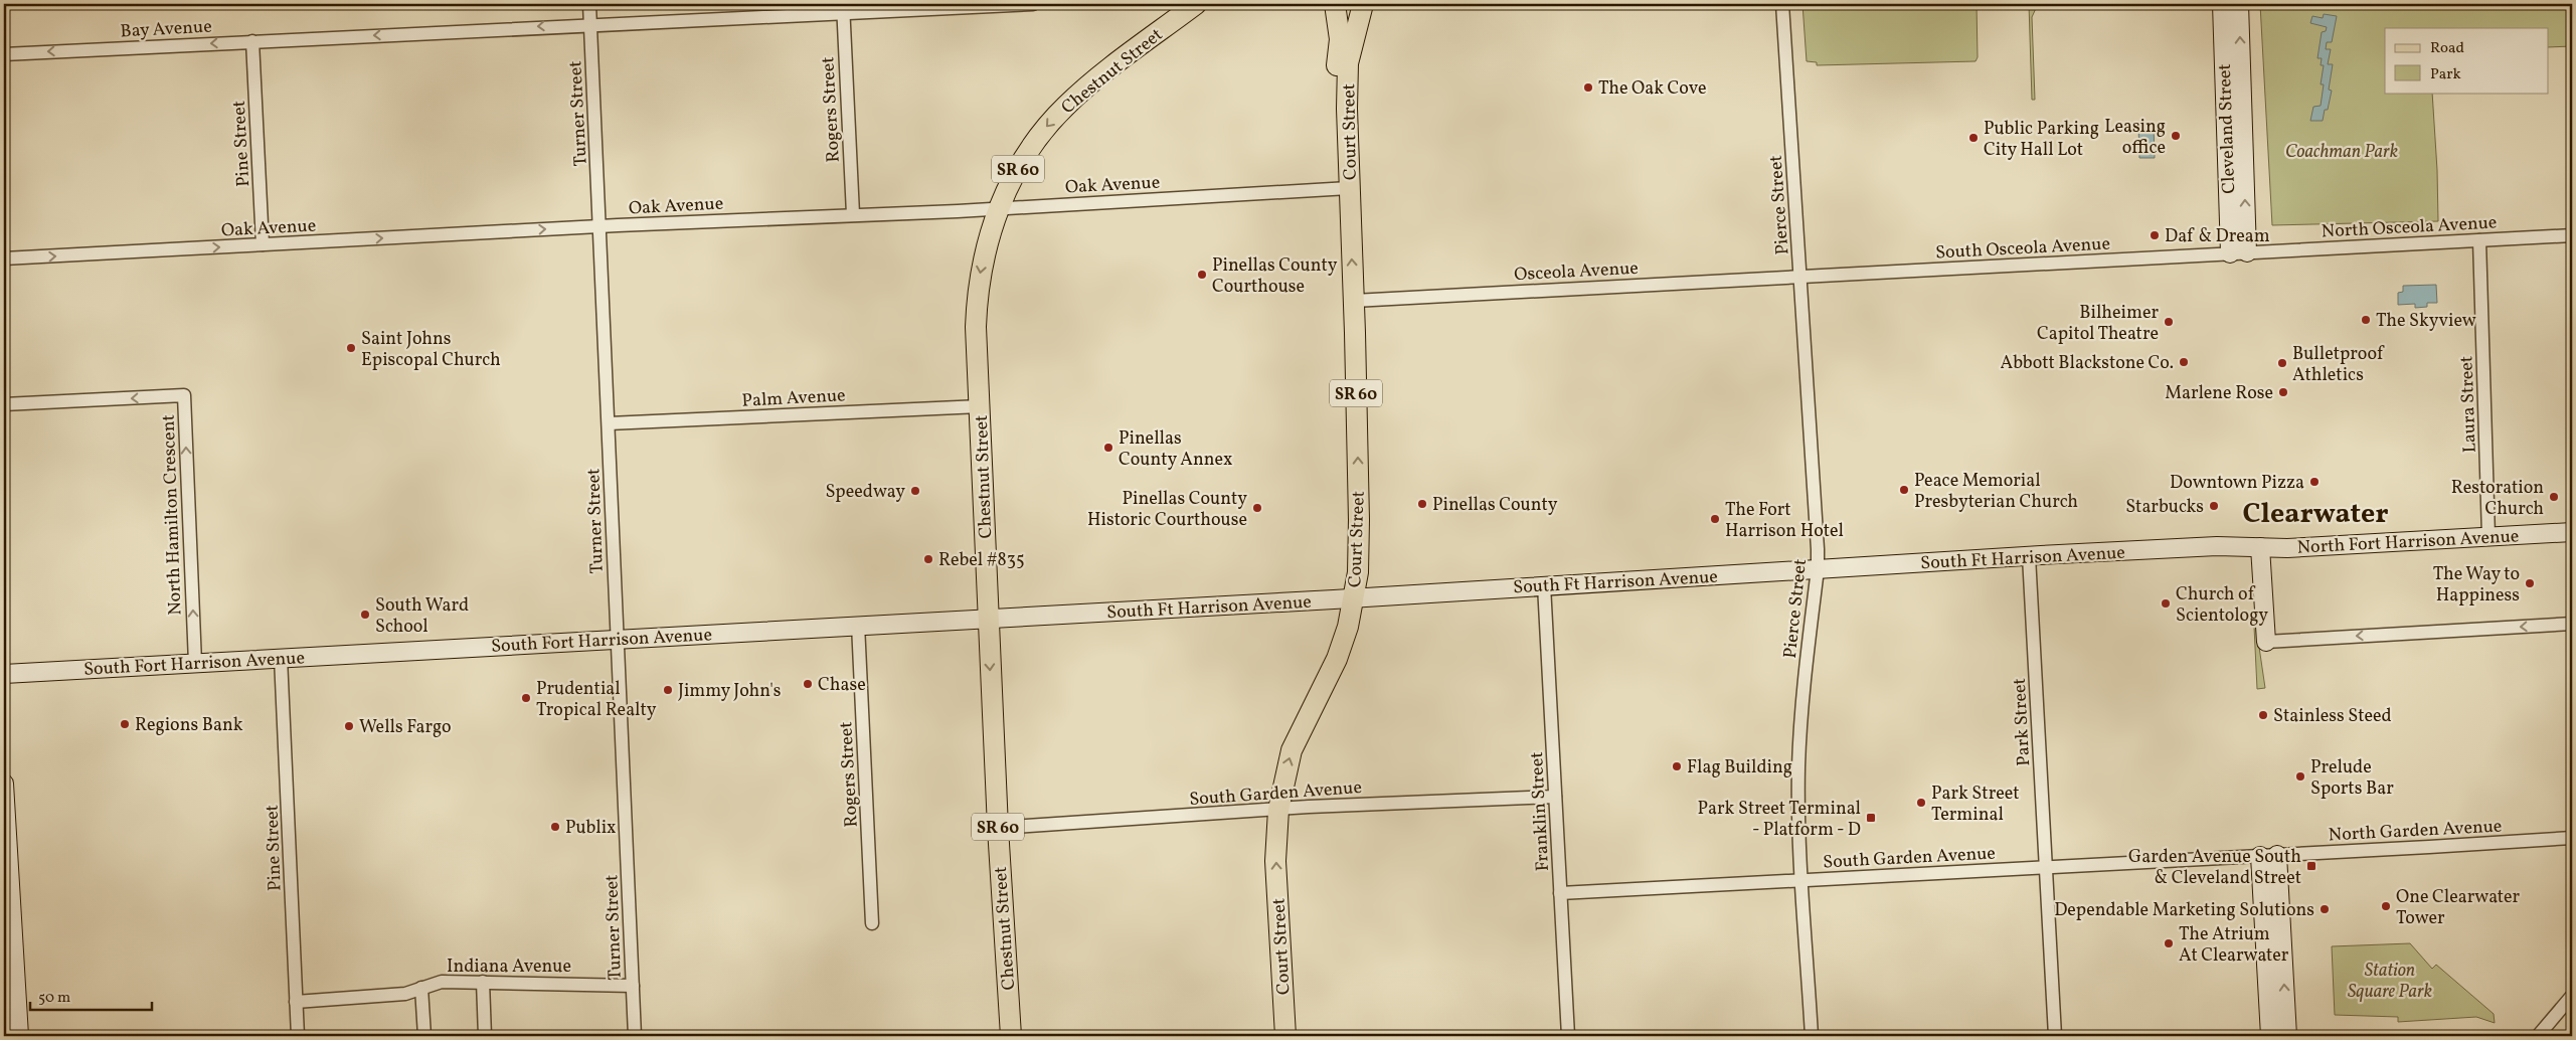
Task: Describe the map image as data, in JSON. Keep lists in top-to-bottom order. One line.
{"streets":{"main road":["Chestnut Street","Court Street","SR 60"],"street":["Bay Avenue","Rogers Street","Turner Street","Cleveland Street","Pine Street","Oak Avenue","Pierce Street","North Osceola Avenue","South Osceola Avenue","Osceola Avenue","Palm Avenue","Laura Street","North Hamilton Crescent","North Fort Harrison Avenue","South Ft Harrison Avenue","South Fort Harrison Avenue","Park Street","South Garden Avenue","Franklin Street","North Garden Avenue","Indiana Avenue"]},"crossings":[["Bay Avenue","Rogers Street"],["Bay Avenue","Turner Street"],["Bay Avenue","Pine Street"],["Chestnut Street","Oak Avenue"],["Chestnut Street","Palm Avenue"],["Chestnut Street","South Ft Harrison Avenue"],["Chestnut Street","South Fort Harrison Avenue"],["Chestnut Street","South Garden Avenue"],["Rogers Street","Oak Avenue"],["Rogers Street","South Fort Harrison Avenue"],["Turner Street","Oak Avenue"],["Turner Street","Palm Avenue"],["Turner Street","South Fort Harrison Avenue"],["Turner Street","Indiana Avenue"],["Cleveland Street","North Osceola Avenue"],["Cleveland Street","South Osceola Avenue"],["Court Street","Oak Avenue"],["Court Street","Osceola Avenue"],["Court Street","South Ft Harrison Avenue"],["Court Street","South Garden Avenue"],["Pine Street","Oak Avenue"],["Pine Street","South Fort Harrison Avenue"],["Pine Street","Indiana Avenue"],["Pierce Street","South Osceola Avenue"],["Pierce Street","Osceola Avenue"],["Pierce Street","South Ft Harrison Avenue"],["Pierce Street","South Garden Avenue"],["North Osceola Avenue","South Osceola Avenue"],["North Osceola Avenue","Laura Street"],["South Osceola Avenue","Osceola Avenue"],["Laura Street","North Fort Harrison Avenue"],["North Hamilton Crescent","South Fort Harrison Avenue"],["North Fort Harrison Avenue","South Ft Harrison Avenue"],["South Ft Harrison Avenue","South Fort Harrison Avenue"],["South Ft Harrison Avenue","Park Street"],["South Ft Harrison Avenue","Franklin Street"],["Park Street","South Garden Avenue"],["South Garden Avenue","Franklin Street"],["South Garden Avenue","North Garden Avenue"]],"one_way":["Bay Avenue","Chestnut Street","Court Street","Oak Avenue"],"districts":["Clearwater"],"parks":["Coachman Park","Station Square Park"],"places":{"other":["The Oak Cove","Leasing office","Public Parking City Hall Lot","Daf & Dream","Pinellas County Courthouse","The Skyview","Bilheimer Capitol Theatre","Saint Johns Episcopal Church","Abbott Blackstone Co.","Bulletproof Athletics","Marlene Rose","Pinellas County Annex","Downtown Pizza","Peace Memorial Presbyterian Church","Speedway","Restoration Church","Pinellas County","Starbucks","Pinellas County Historic Courthouse","The Fort Harrison Hotel","Rebel #835","The Way to Happiness","Church of Scientology","South Ward School","Chase","Jimmy John's","Prudential Tropical Realty","Stainless Steed","Regions Bank","Wells Fargo","Flag Building","Prelude Sports Bar","Park Street Terminal","Publix","One Clearwater Tower","Dependable Marketing Solutions","The Atrium At Clearwater"],"transit":["Park Street Terminal - Platform - D","Garden Avenue South & Cleveland Street"]},"legend":["Road","Park"],"scale_bar":"50 m"}
